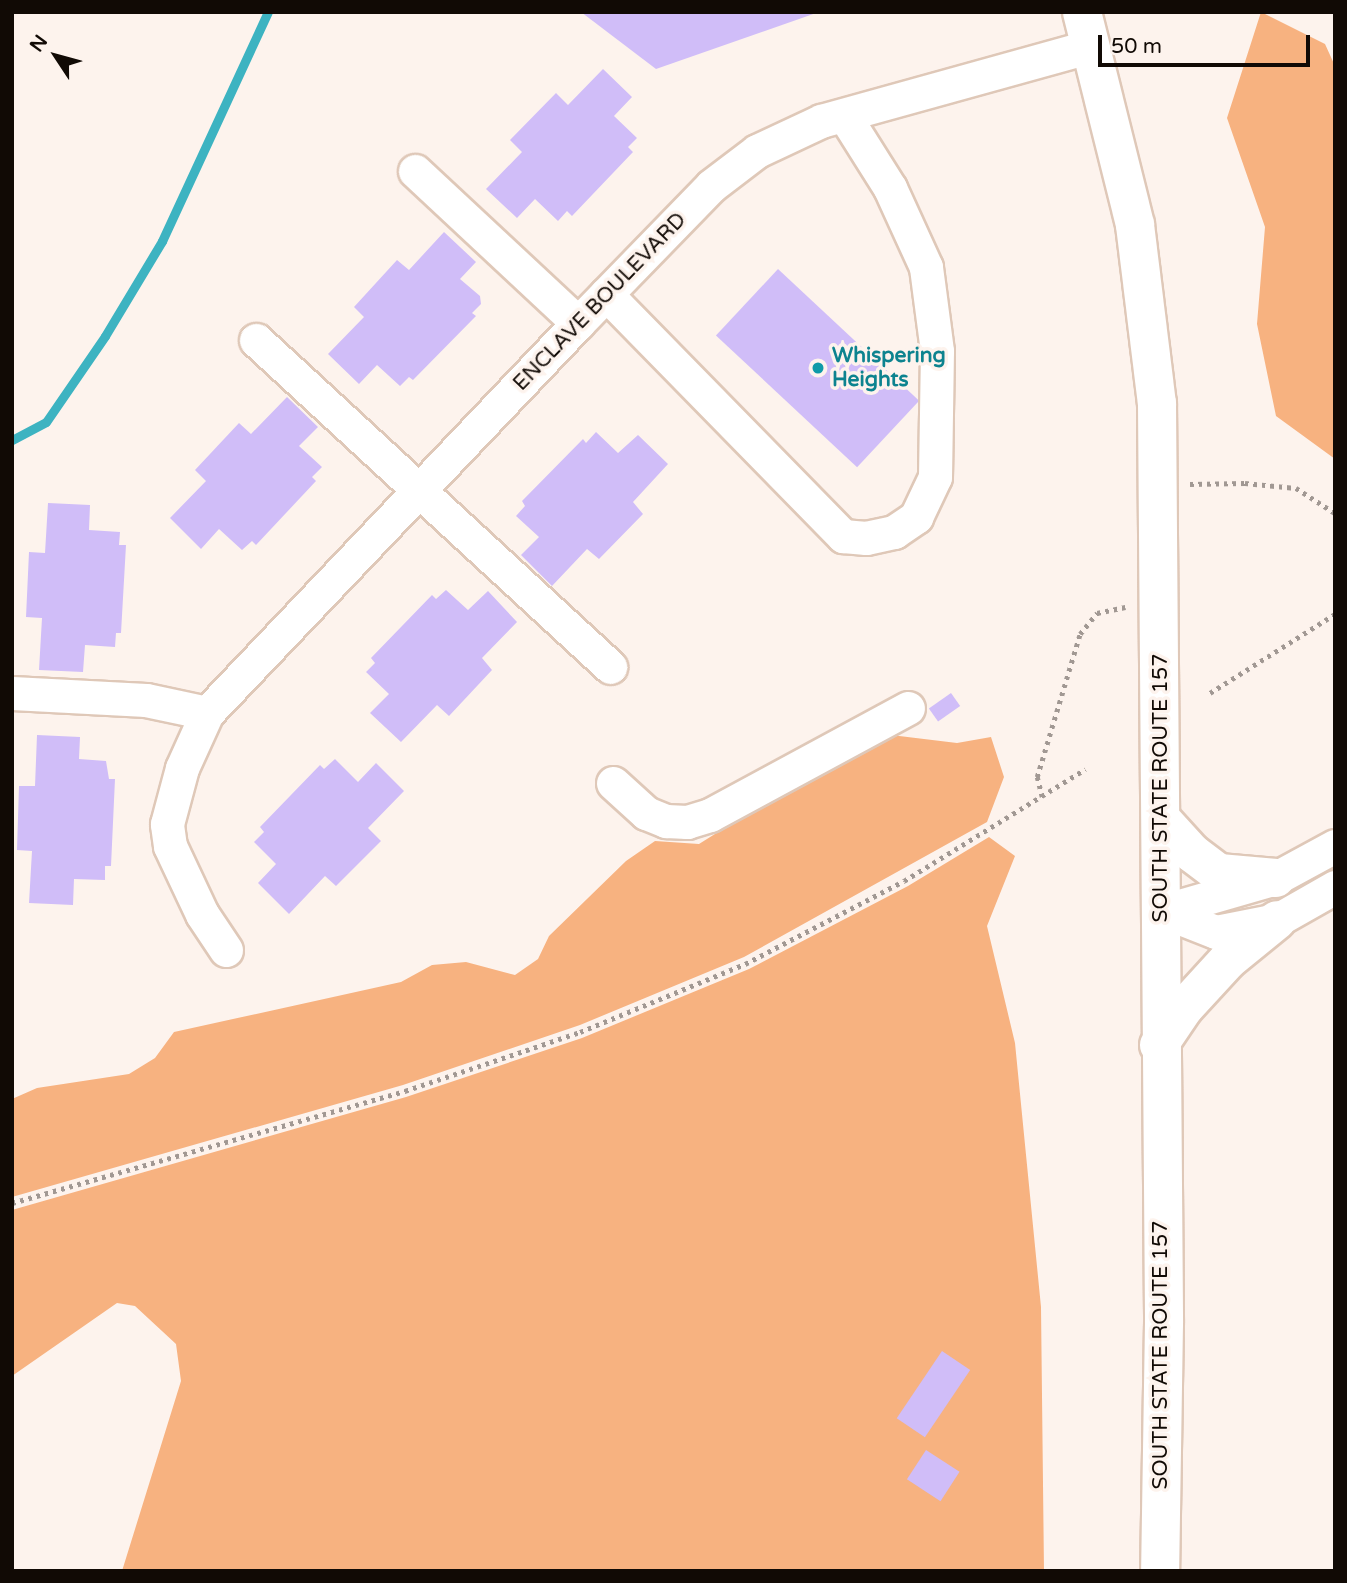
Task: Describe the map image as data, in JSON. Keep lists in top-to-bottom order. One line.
{"streets":{"main road":["SOUTH STATE ROUTE 157"],"street":["ENCLAVE BOULEVARD"]},"crossings":[["ENCLAVE BOULEVARD","SOUTH STATE ROUTE 157"]],"places":["Whispering Heights"],"scale_bar":"50 m","north":"top left"}
